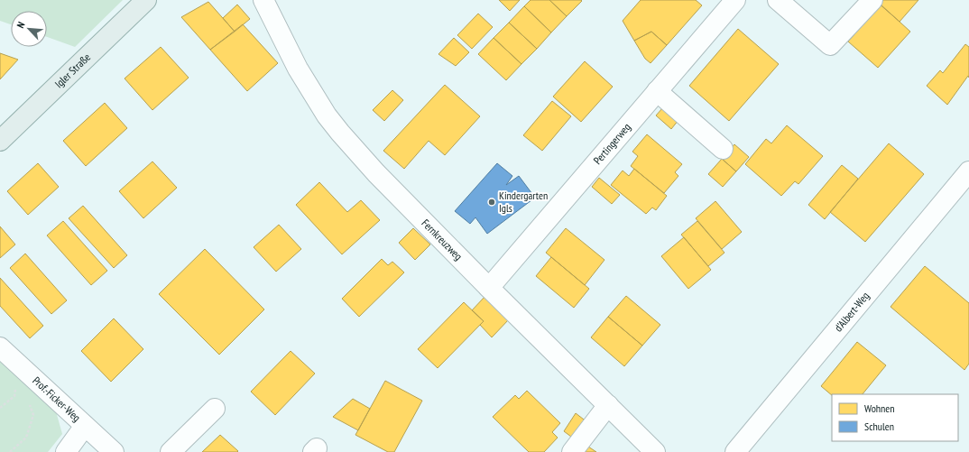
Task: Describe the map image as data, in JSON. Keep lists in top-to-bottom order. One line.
{"streets":{"main road":["Igler Straße"],"street":["Pertingerweg","Fernkreuzweg","d'Albert-Weg","Prof.-Ficker-Weg"]},"crossings":[["Pertingerweg","Fernkreuzweg"]],"places":["Kindergarten Igls"],"legend":["Wohnen","Schulen"],"north":"top left"}
